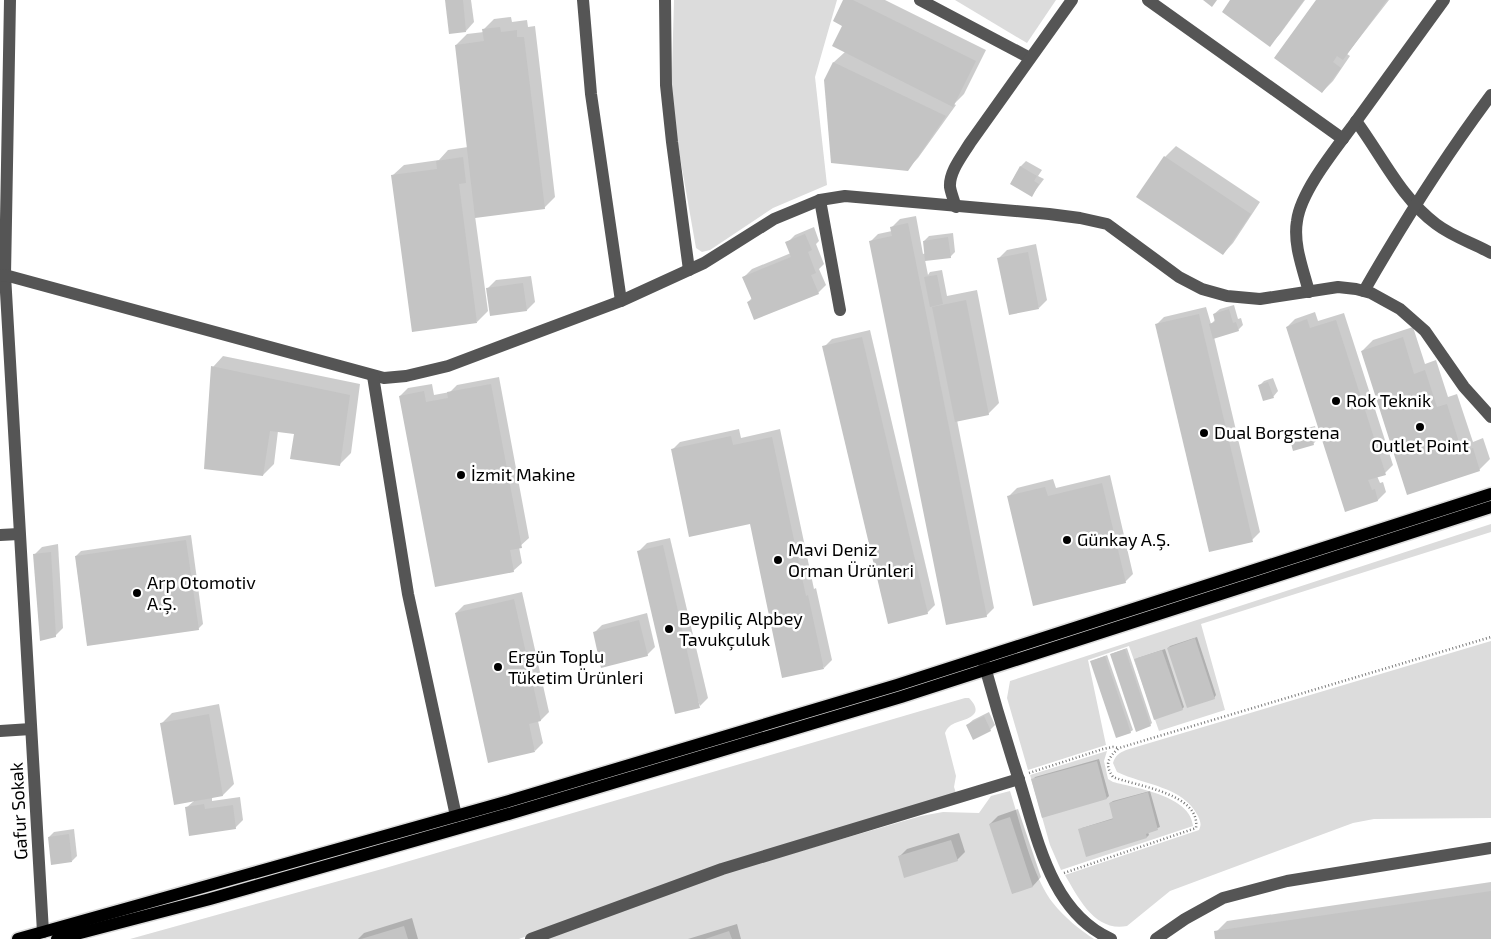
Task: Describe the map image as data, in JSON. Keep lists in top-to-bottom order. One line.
{"streets":{"street":["Gafur Sokak"]},"places":["Rok Teknik","Outlet Point","Dual Borgstena","İzmit Makine","Günkay A.Ş.","Mavi Deniz Orman Ürünleri","Arp Otomotiv A.Ş.","Beypiliç Alpbey Tavukçuluk","Ergün Toplu Tüketim Ürünleri"]}
